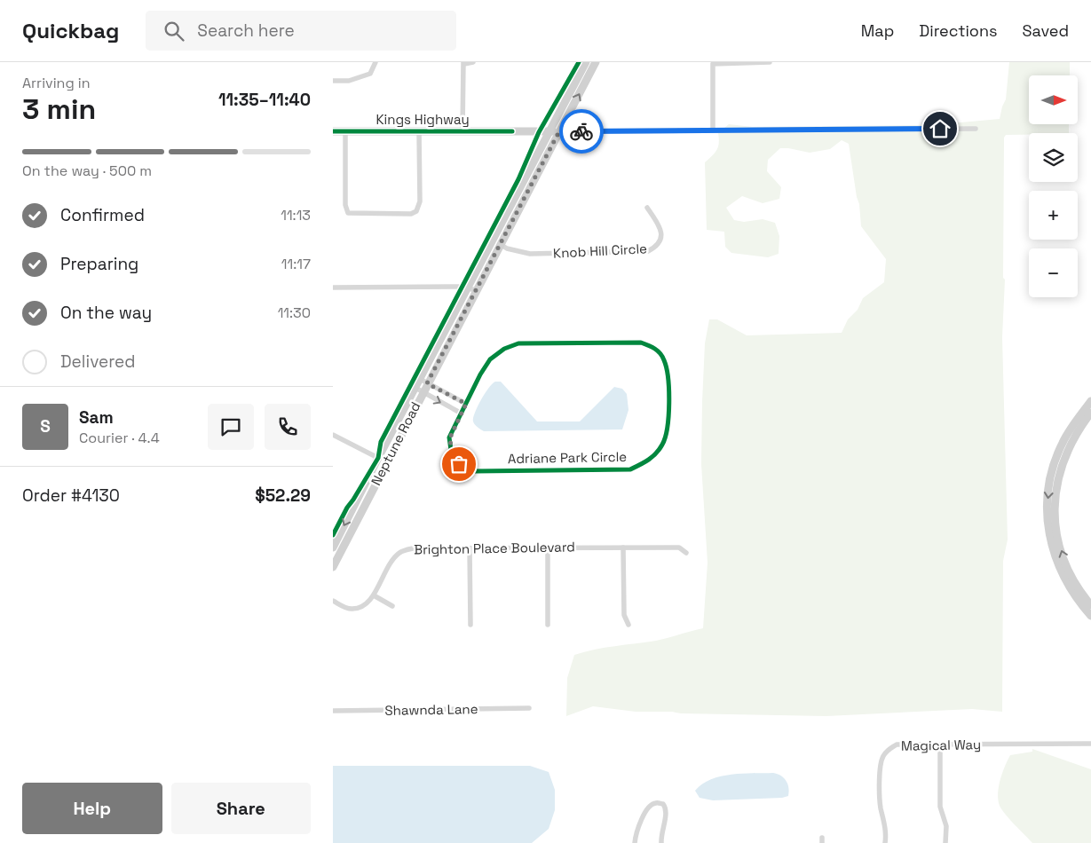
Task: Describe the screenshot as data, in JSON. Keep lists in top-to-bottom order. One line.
{"streets":{"main road":["Kings Highway","Neptune Road"],"street":["Knob Hill Circle","Adriane Park Circle","Brighton Place Boulevard","Shawnda Lane","Magical Way"]},"crossings":[["Kings Highway","Neptune Road"],["Knob Hill Circle","Neptune Road"]],"north":"right","page":{"header":"Quickbag","search":"Search here","nav":["Map","Directions","Saved"],"heading":["3 min","Arriving in","11:35–11:40"],"panel":["Sam","Courier · 4.4","Order #4130","$52.29"],"map_buttons":["+","−"],"bar":"On the way · 500 m","list":[["Confirmed","11:13"],["Preparing","11:17"],["On the way","11:30"],"Delivered"],"round":"S","buttons":["Help","Share"]}}
